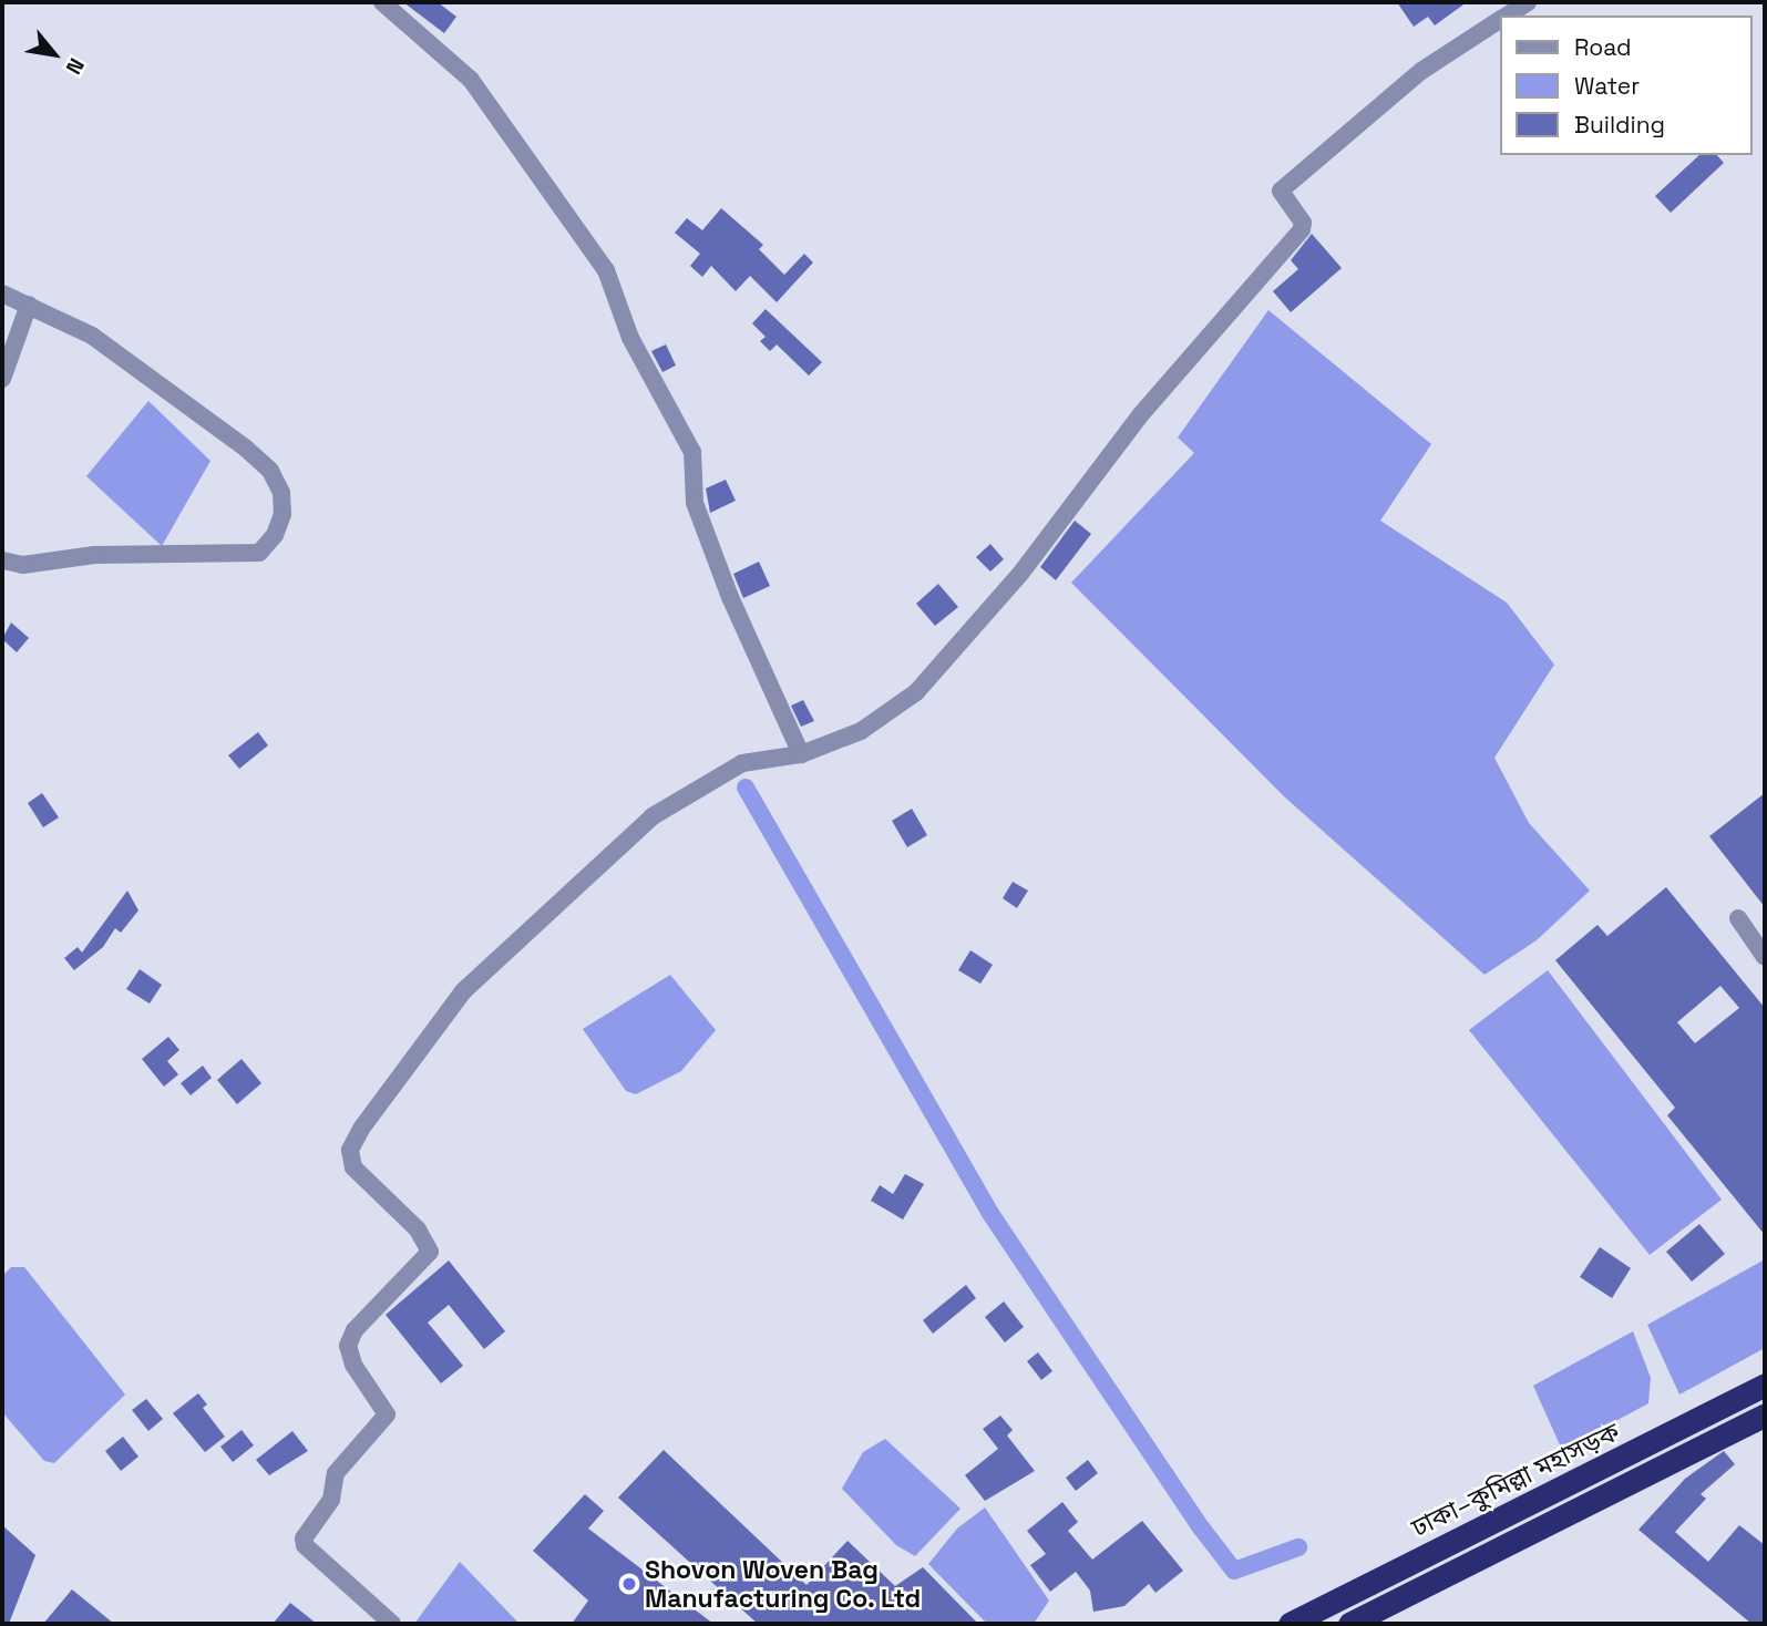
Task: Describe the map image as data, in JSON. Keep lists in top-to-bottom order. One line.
{"streets":{"highway":["ঢাকা–কুমিল্লা মহাসড়ক"]},"places":["Shovon Woven Bag Manufacturing Co. Ltd"],"legend":["Road","Water","Building"],"north":"bottom right"}
